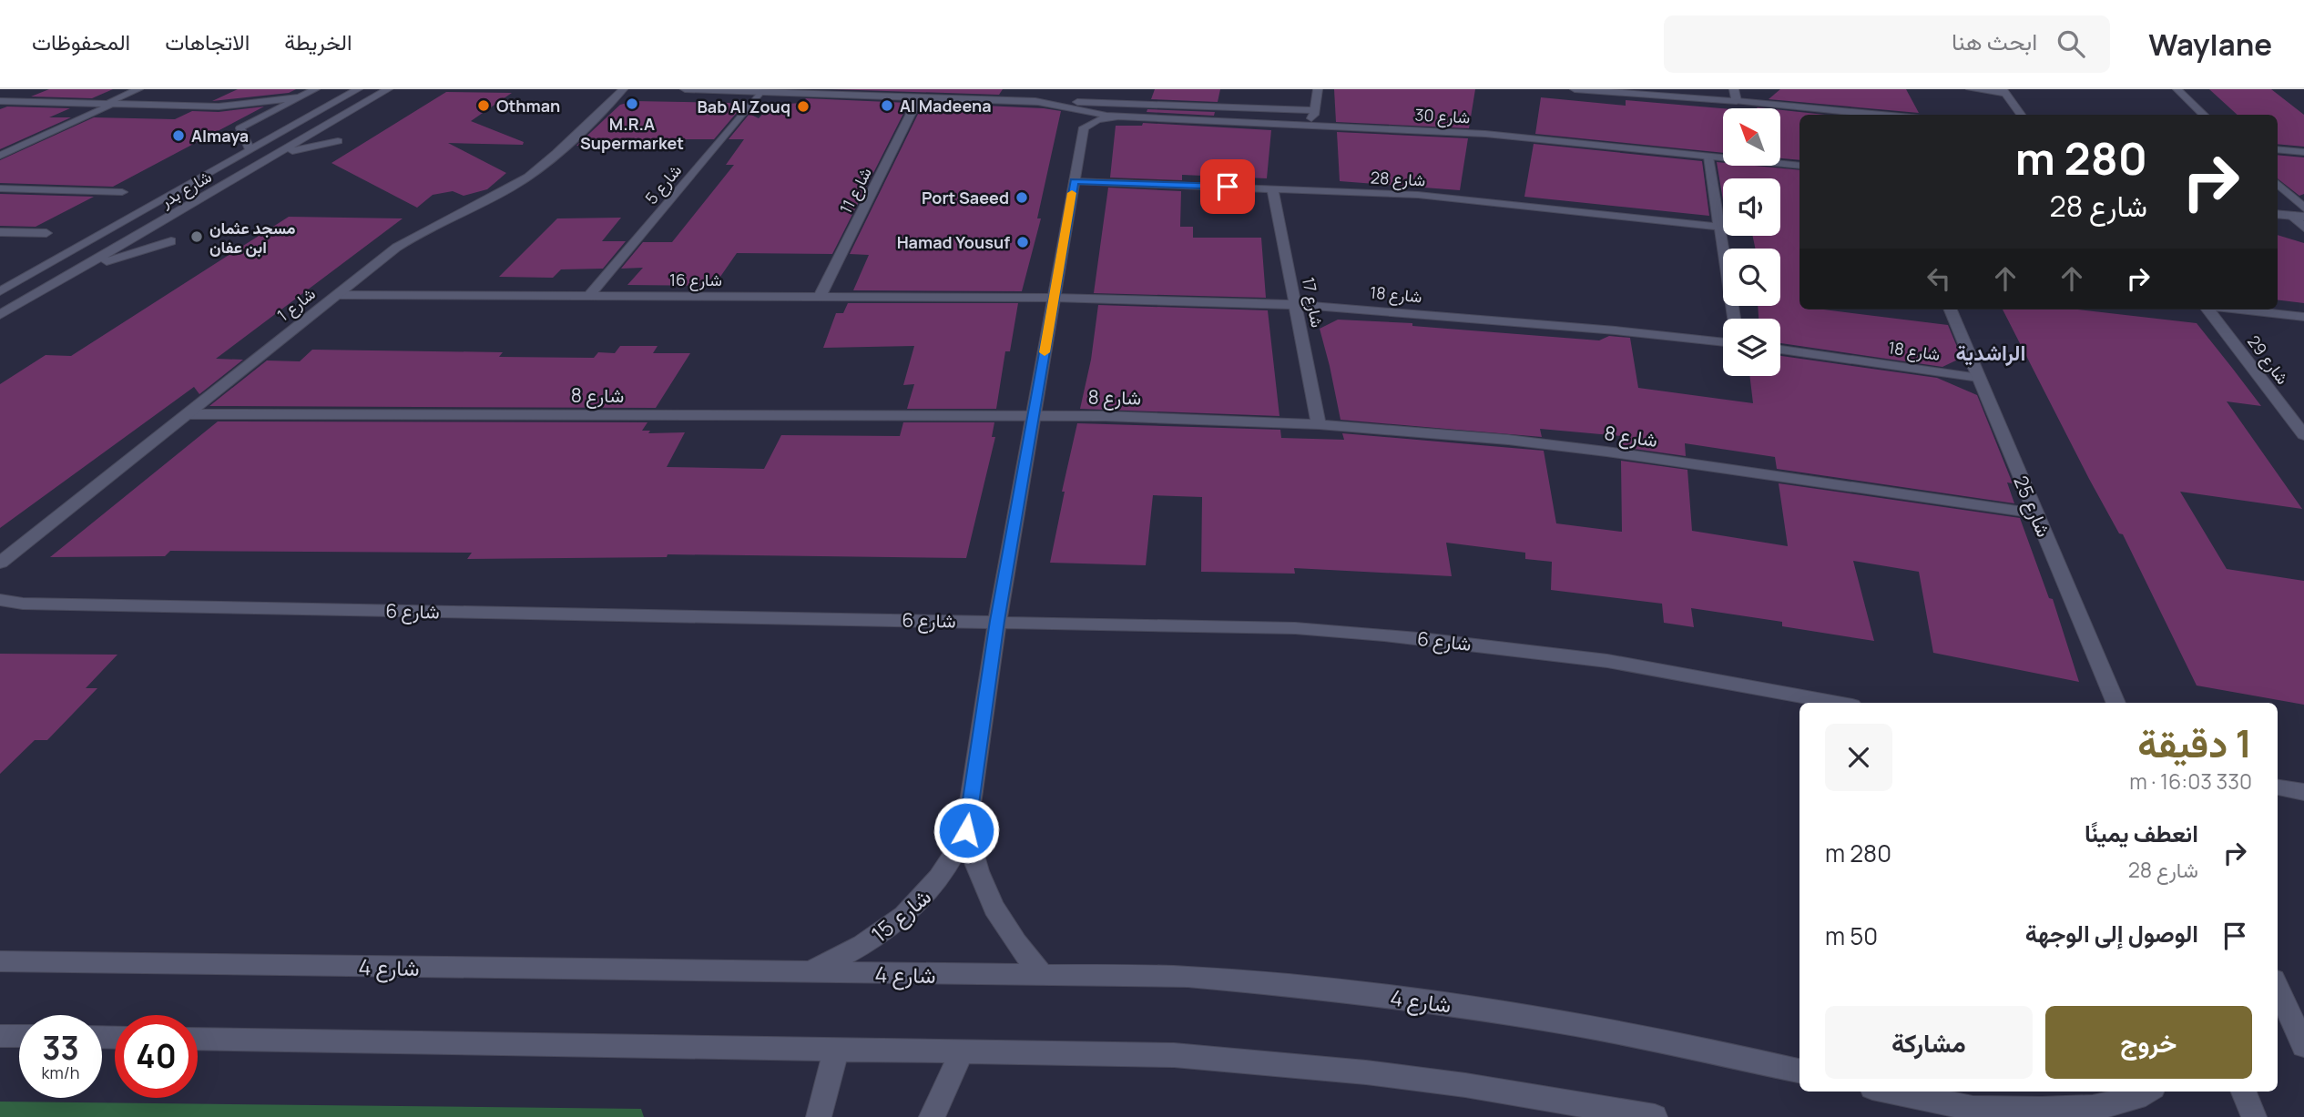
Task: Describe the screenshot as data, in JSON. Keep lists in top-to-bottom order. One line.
{"streets":{"street":["شارع 30","شارع 28","شارع 5","شارع بدر","شارع 11","شارع 16","شارع 18","شارع 17","شارع 1","شارع 29","شارع 8","شارع 25","شارع 6","شارع 15","شارع 4"]},"crossings":[["شارع 30","شارع 15"],["شارع 28","شارع 17"],["شارع 28","شارع 15"],["شارع 5","شارع 16"],["شارع 11","شارع 16"],["شارع 16","شارع 18"],["شارع 16","شارع 1"],["شارع 16","شارع 15"],["شارع 18","شارع 17"],["شارع 18","شارع 25"],["شارع 18","شارع 15"],["شارع 17","شارع 8"],["شارع 1","شارع 8"],["شارع 8","شارع 25"],["شارع 8","شارع 15"],["شارع 6","شارع 15"],["شارع 15","شارع 4"]],"districts":["الراشدية"],"places":["M.R.A Supermarket","Othman","Al Madeena","Bab Al Zouq","Almaya","Port Saeed","مسجد عثمان ابن عفان","Hamad Yousuf"],"north":"top left","page":{"header":"Waylane","search":"ابحث هنا","nav":["الخريطة","الاتجاهات","المحفوظات"],"turn":["280 m","شارع 28"],"heading":["1 دقيقة","330 m · 16:03"],"list":[{"name":"انعطف يمينًا","note":"شارع 28","value":"280 m"},{"name":"الوصول إلى الوجهة","value":"50 m"}],"buttons":["خروج","مشاركة"],"speed":"33 km/h","limit":"40"}}
